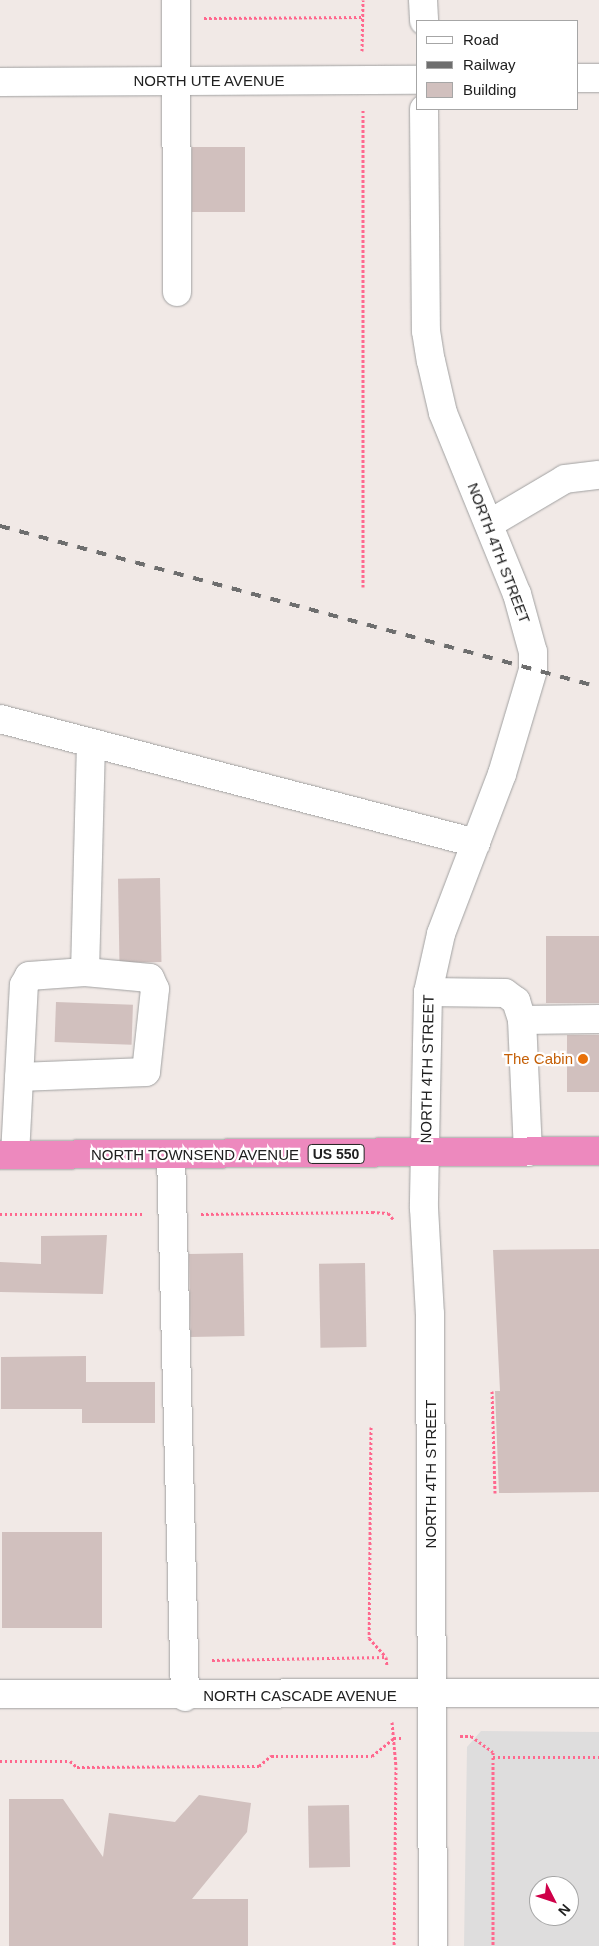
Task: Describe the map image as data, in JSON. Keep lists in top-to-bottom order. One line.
{"streets":{"highway":["US 550","NORTH TOWNSEND AVENUE"],"street":["NORTH UTE AVENUE","NORTH 4TH STREET","NORTH CASCADE AVENUE"]},"crossings":[["NORTH 4TH STREET","NORTH TOWNSEND AVENUE"],["NORTH 4TH STREET","NORTH CASCADE AVENUE"]],"places":["The Cabin"],"legend":["Road","Railway","Building"],"north":"bottom right"}
